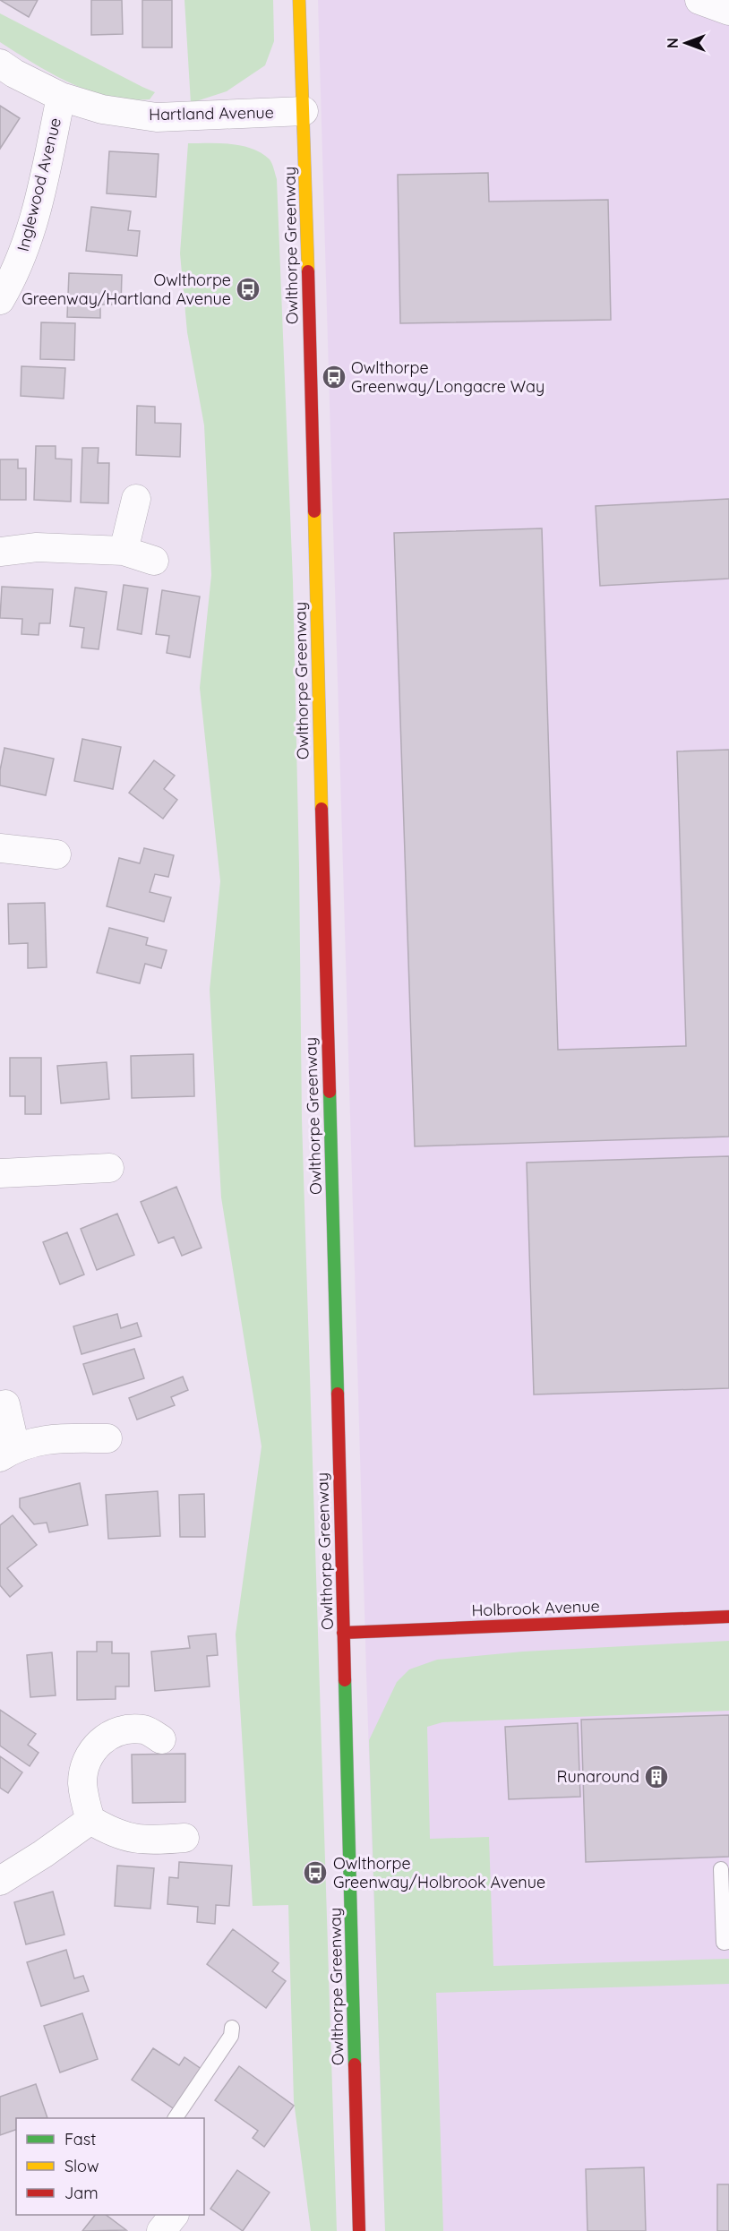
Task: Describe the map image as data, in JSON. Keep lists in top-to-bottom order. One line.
{"streets":{"street":["Hartland Avenue","Inglewood Avenue","Owlthorpe Greenway","Holbrook Avenue"]},"crossings":[["Hartland Avenue","Inglewood Avenue"],["Hartland Avenue","Owlthorpe Greenway"],["Owlthorpe Greenway","Holbrook Avenue"]],"places":{"bus stop":["Owlthorpe Greenway/Hartland Avenue","Owlthorpe Greenway/Longacre Way","Owlthorpe Greenway/Holbrook Avenue"],"building":["Runaround"]},"legend":["Fast","Slow","Jam"],"north":"left"}
